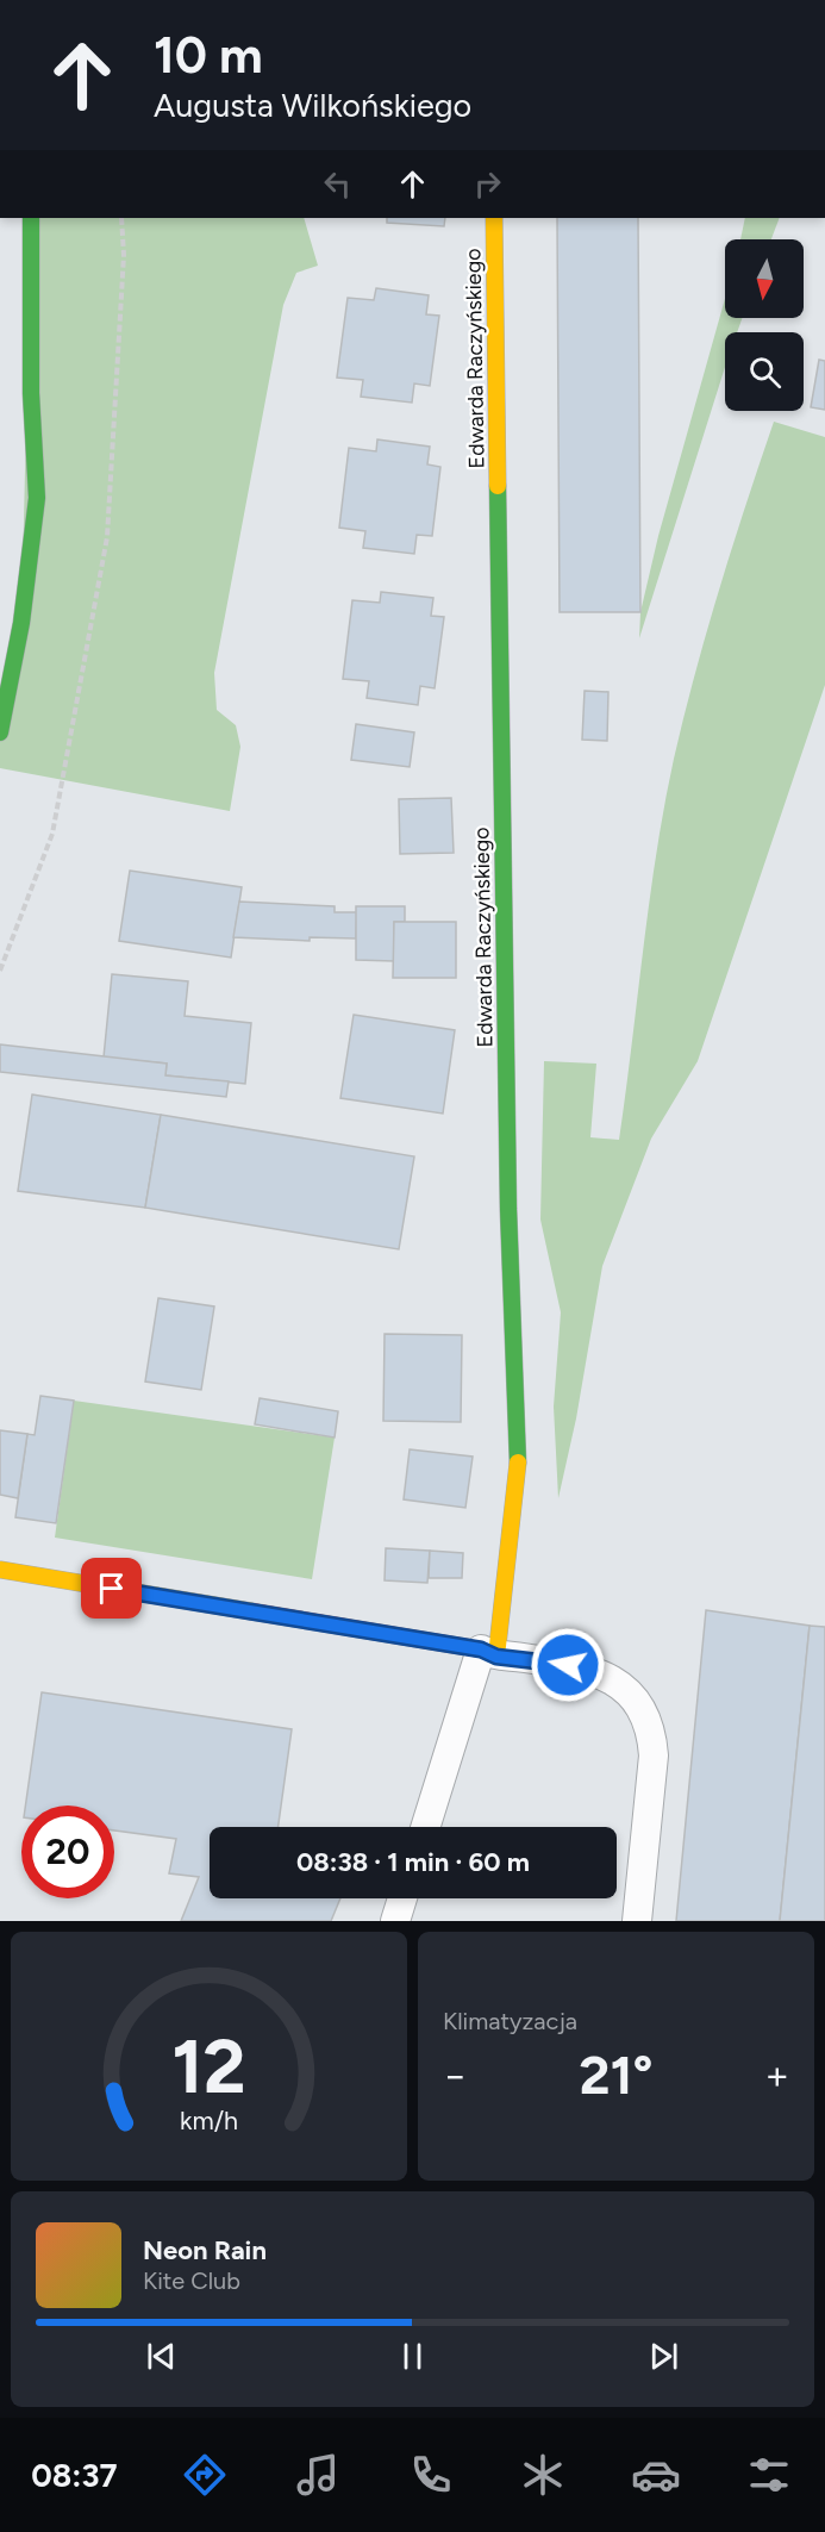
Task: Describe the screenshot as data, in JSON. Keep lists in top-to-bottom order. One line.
{"streets":{"street":["Edwarda Raczyńskiego"]},"north":"bottom","page":{"turn":["10 m","Augusta Wilkońskiego"],"limit":"20","trip":"08:38 · 1 min · 60 m","tile":"Klimatyzacja","heat":["−","21°","+"],"song":["Neon Rain","Kite Club"],"tabs":"08:37","gauge":["12","km/h"]}}
